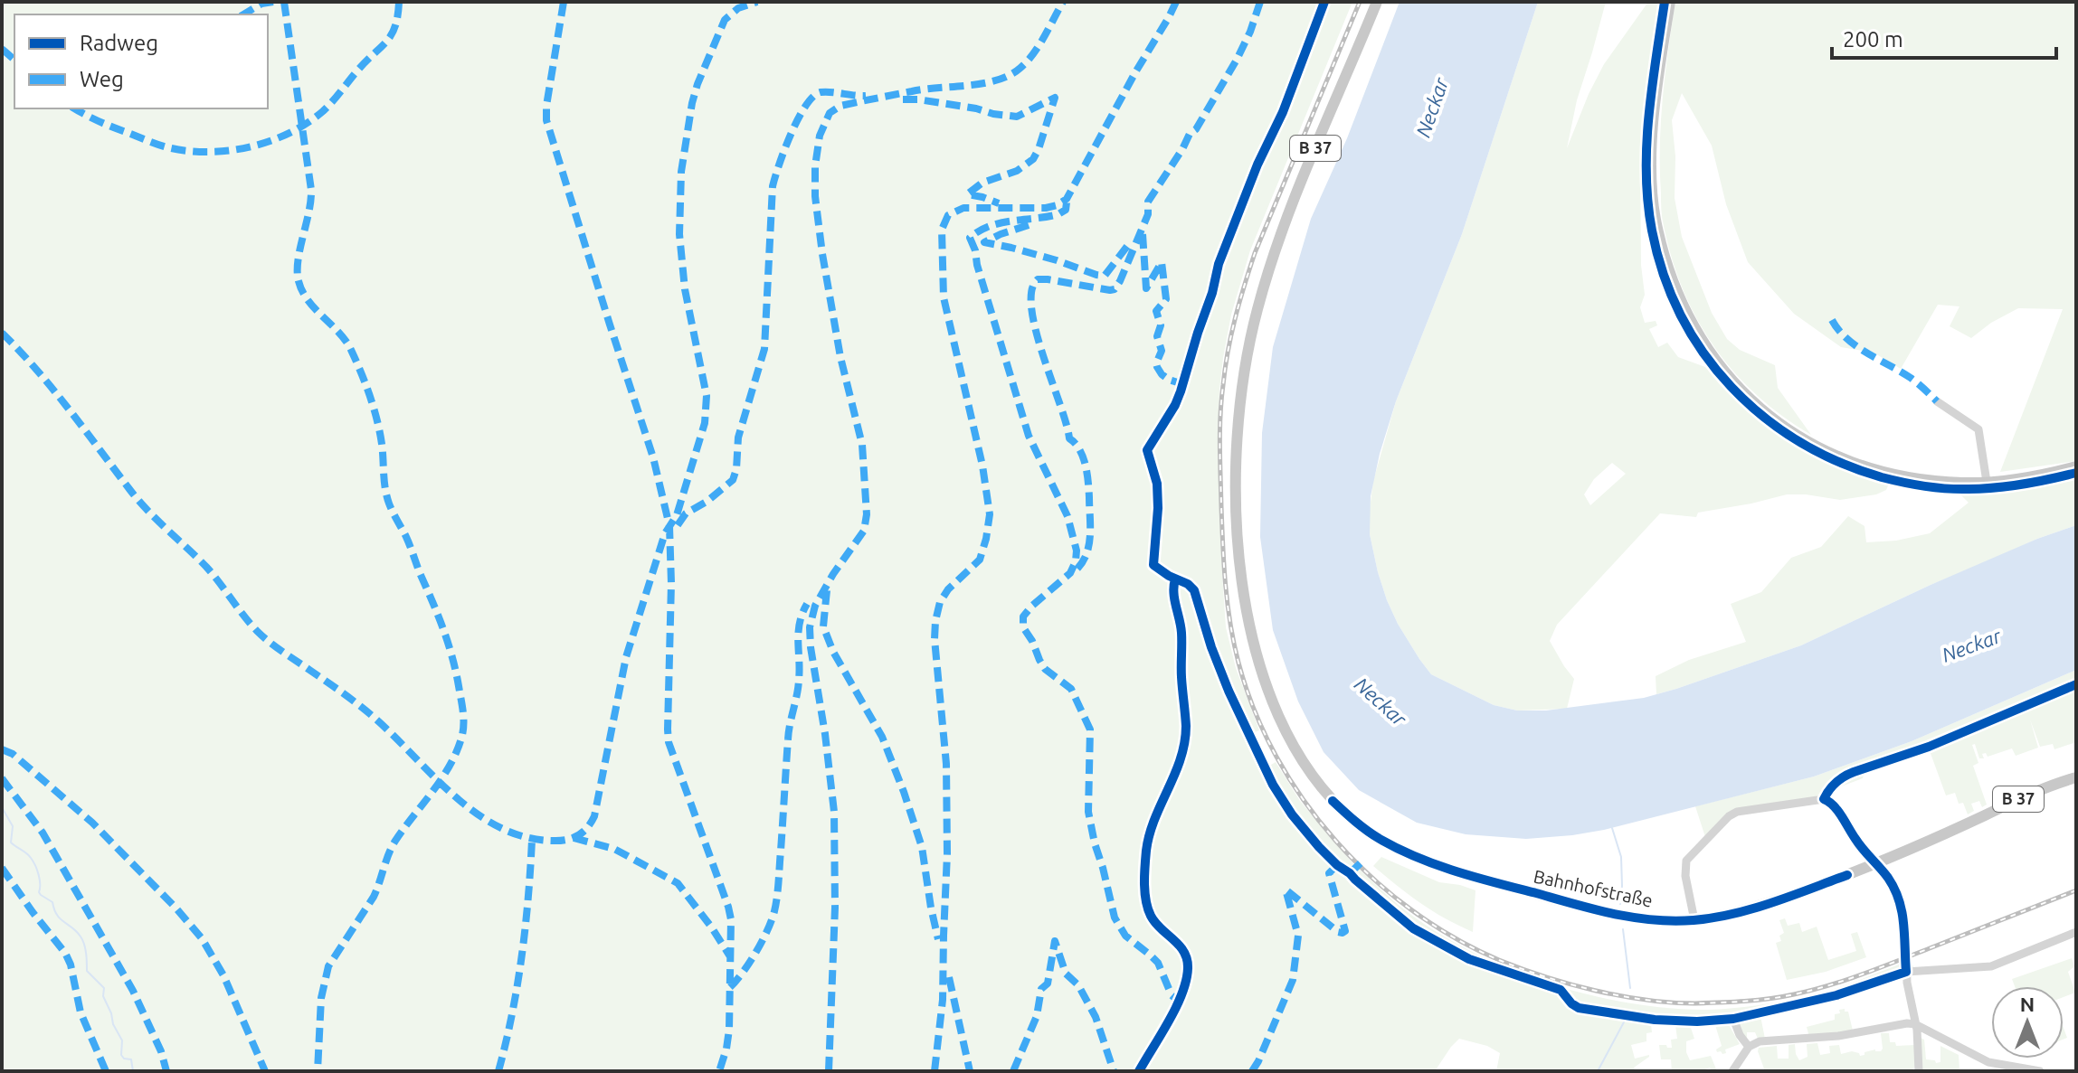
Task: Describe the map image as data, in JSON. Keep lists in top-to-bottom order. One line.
{"streets":{"main road":["B 37","Bahnhofstraße"]},"water":["Neckar"],"legend":["Radweg","Weg"],"scale_bar":"200 m","north":"top"}
